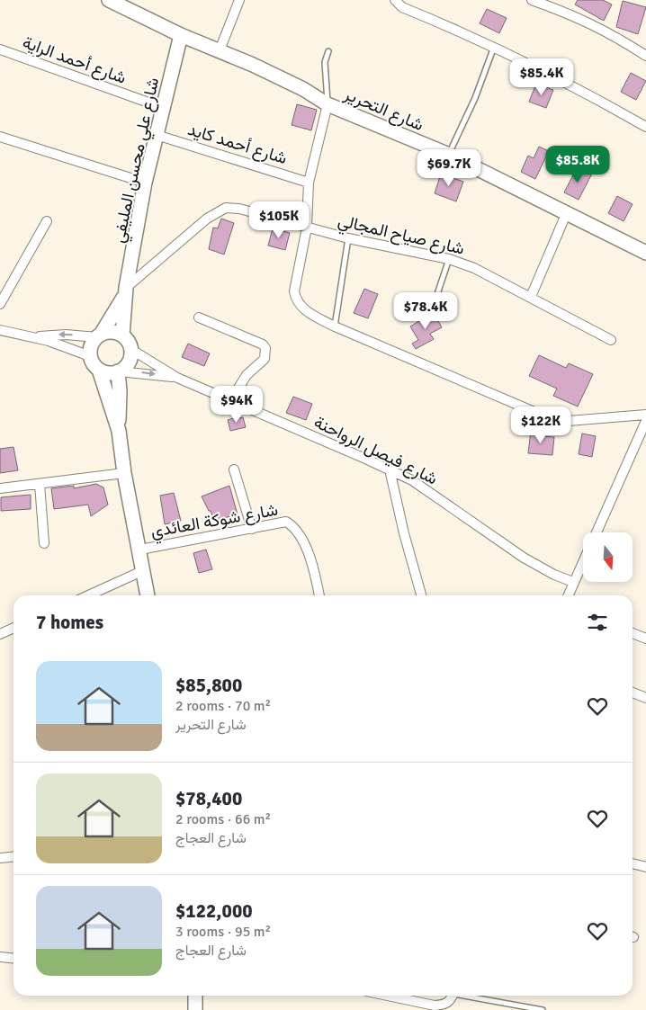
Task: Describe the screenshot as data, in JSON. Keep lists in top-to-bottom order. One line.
{"streets":{"street":["شارع أحمد الراية","شارع التحرير","شارع أحمد كايد","شارع علي محسن المليفي","شارع صياح المجالي","شارع فيصل الرواحنة","شارع شوكة العائدي"]},"crossings":[["شارع أحمد الراية","شارع علي محسن المليفي"],["شارع التحرير","شارع علي محسن المليفي"],["شارع أحمد كايد","شارع علي محسن المليفي"],["شارع علي محسن المليفي","شارع صياح المجالي"],["شارع علي محسن المليفي","شارع فيصل الرواحنة"]],"north":"bottom","page":{"price":["$85.4K","$85.8K","$69.7K","$105K","$78.4K","$94K","$122K"],"heading":"7 homes","list":[{"name":"$85,800","note":"2 rooms · 70 m² · شارع التحرير"},{"name":"$78,400","note":"2 rooms · 66 m² · شارع العجاج"},{"name":"$122,000","note":"3 rooms · 95 m² · شارع العجاج"}]}}
